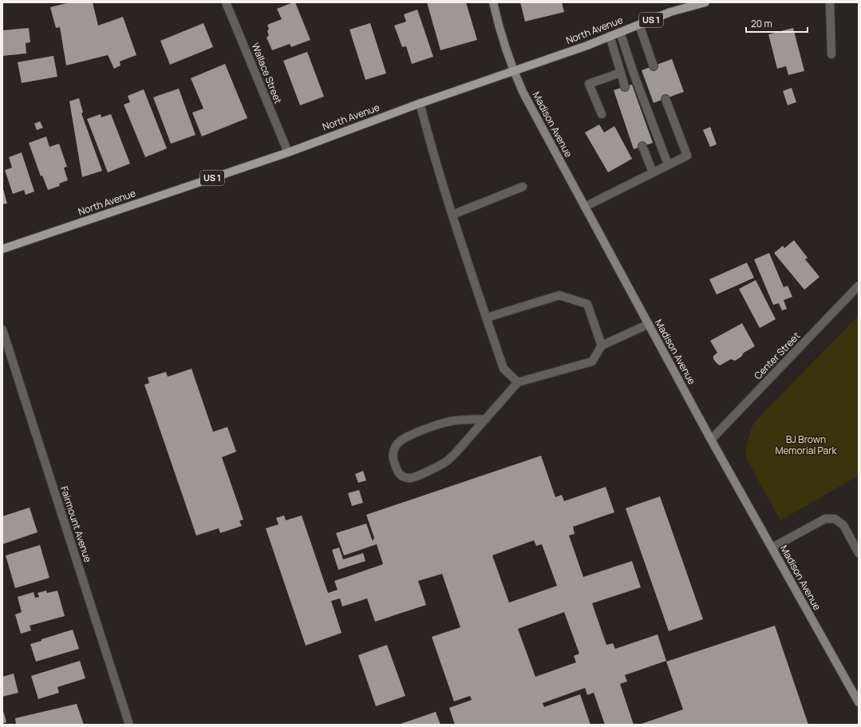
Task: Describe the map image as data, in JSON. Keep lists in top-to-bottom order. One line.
{"streets":{"main road":["US 1","North Avenue","Madison Avenue"],"street":["Wallace Street","Center Street","Fairmount Avenue"]},"crossings":[["North Avenue","Wallace Street"],["North Avenue","Madison Avenue"],["Madison Avenue","Center Street"]],"parks":["BJ Brown Memorial Park"],"scale_bar":"20 m"}
